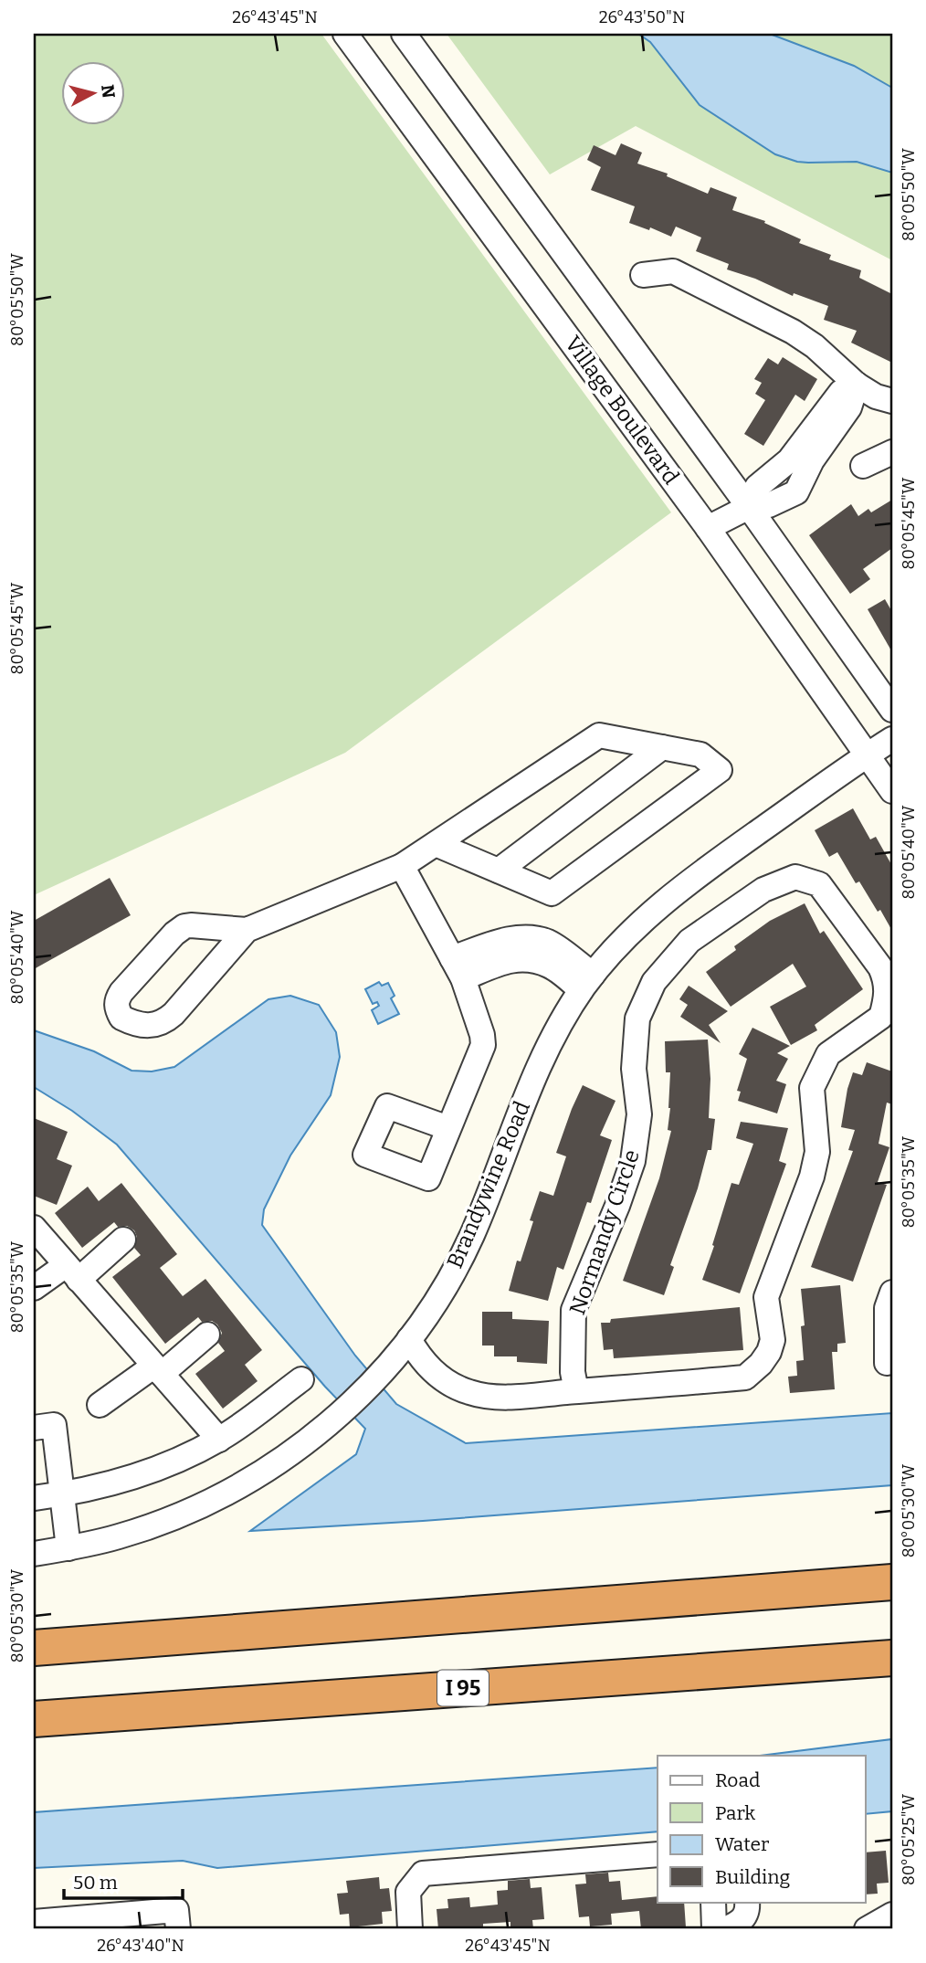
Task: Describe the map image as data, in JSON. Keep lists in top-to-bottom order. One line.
{"streets":{"highway":["I 95"],"street":["Village Boulevard","Brandywine Road","Normandy Circle"]},"crossings":[["Village Boulevard","Brandywine Road"],["Brandywine Road","Normandy Circle"]],"legend":["Road","Park","Water","Building"],"scale_bar":"50 m","north":"right","coordinates":["26°43'45\"N","26°43'50\"N","80°05'50\"W","80°05'45\"W","80°05'40\"W","80°05'35\"W","80°05'30\"W","80°05'25\"W","26°43'40\"N"]}
